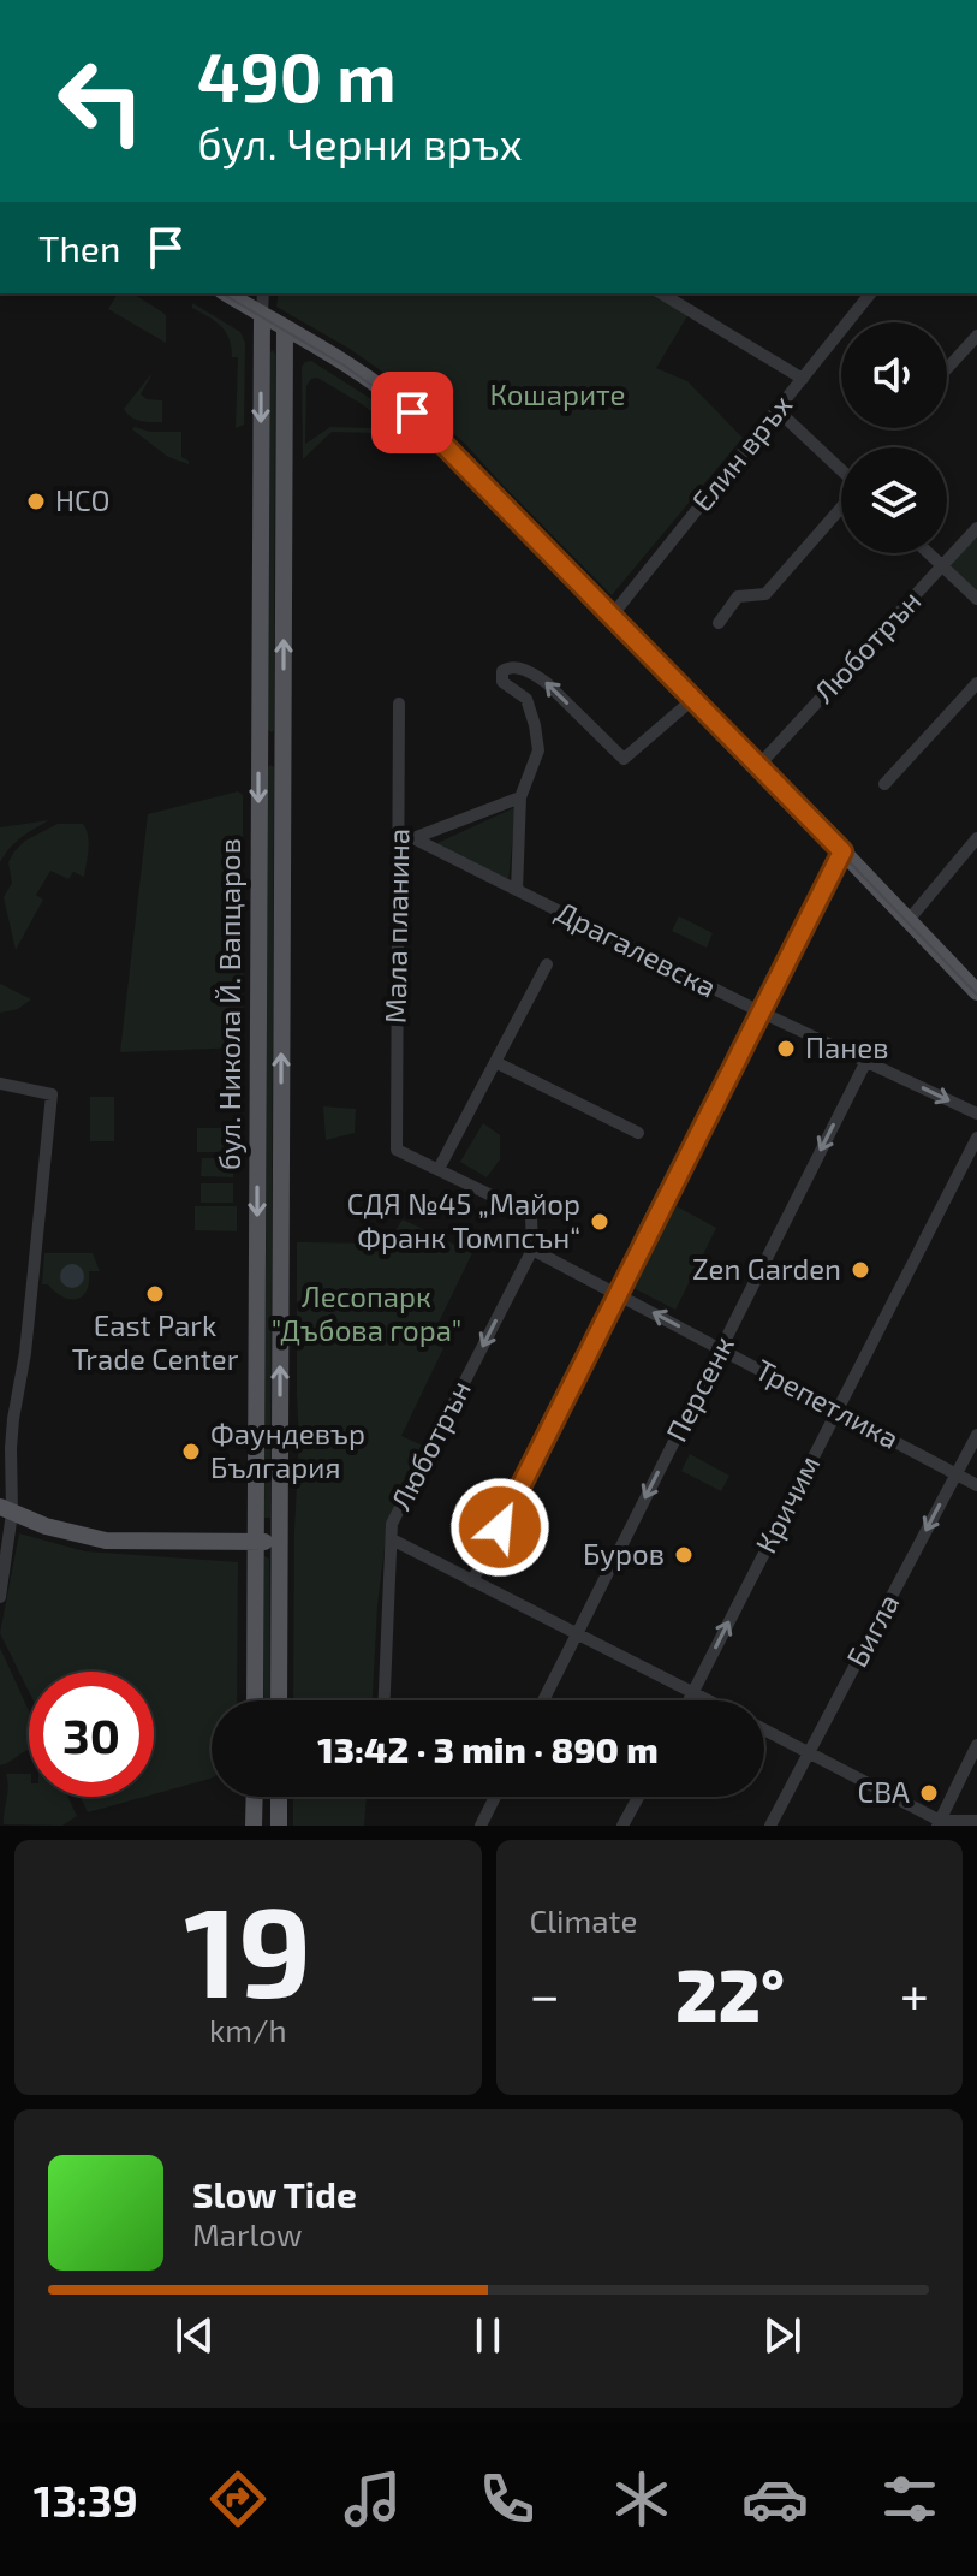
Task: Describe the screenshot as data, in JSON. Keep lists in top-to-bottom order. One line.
{"streets":{"main road":["бул. Никола Й. Вапцаров"],"street":["Елин връх","Люботрън","Мала планина","Драгалевска","Персенк","Трепетлика","Кричим","Бигла"]},"crossings":[["Люботрън","Трепетлика"],["Мала планина","Драгалевска"],["Драгалевска","Персенк"],["Персенк","Трепетлика"],["Трепетлика","Кричим"],["Трепетлика","Бигла"]],"one_way":["Персенк","Кричим","Бигла"],"parks":["Кошарите","Лесопарк \"Дъбова гора\""],"places":["НСО","Панев","СДЯ №45 „Майор Франк Томпсън“","Zen Garden","East Park Trade Center","Фаундевър България","Буров","CBA"],"page":{"turn":["490 m","бул. Черни връх"],"then":"Then","limit":"30","trip":"13:42 · 3 min · 890 m","tile":[["19","km/h"],"Climate"],"heat":["−","22°","+"],"song":["Slow Tide","Marlow"],"tabs":"13:39"}}
